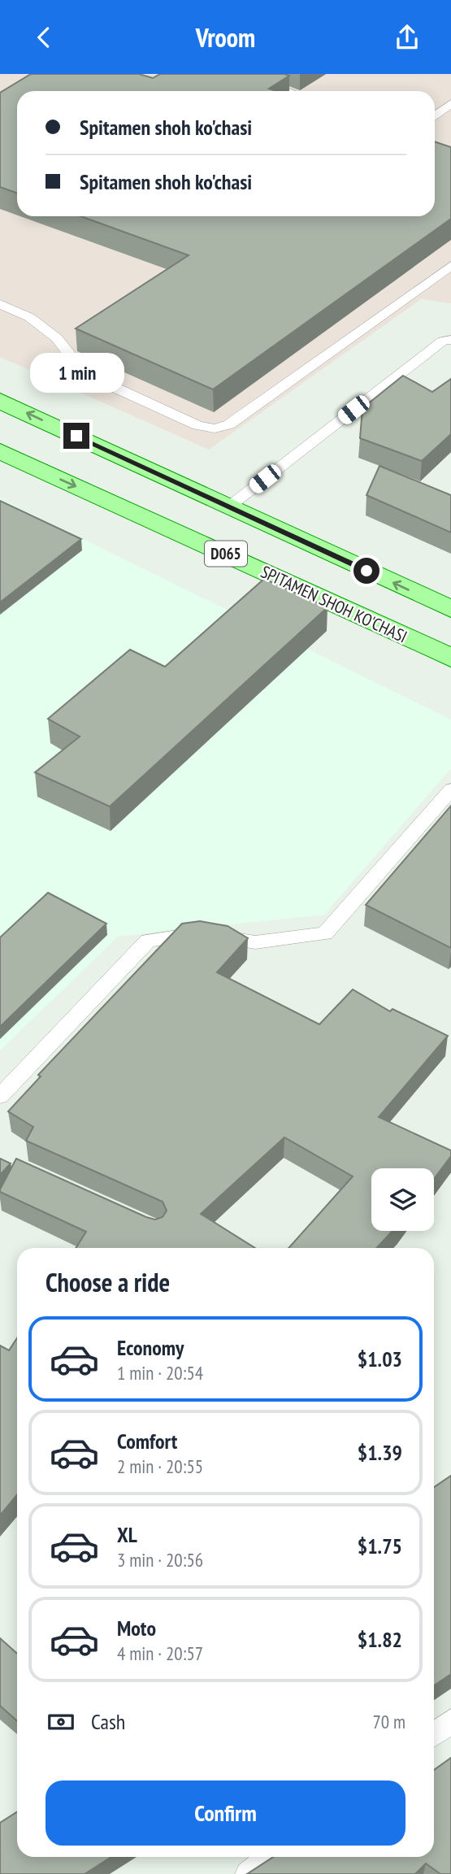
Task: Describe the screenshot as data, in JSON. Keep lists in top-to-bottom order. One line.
{"streets":{"main road":["D065","SPITAMEN SHOH KO'CHASI"]},"page":{"header":"Vroom","banner":["Spitamen shoh ko'chasi","Spitamen shoh ko'chasi"],"bubble":"1 min","heading":"Choose a ride","list":[{"name":"Economy","note":"1 min · 20:54","value":"$1.03"},{"name":"Comfort","note":"2 min · 20:55","value":"$1.39"},{"name":"XL","note":"3 min · 20:56","value":"$1.75"},{"name":"Moto","note":"4 min · 20:57","value":"$1.82"}],"pay":["Cash","70 m"],"buttons":"Confirm"}}
